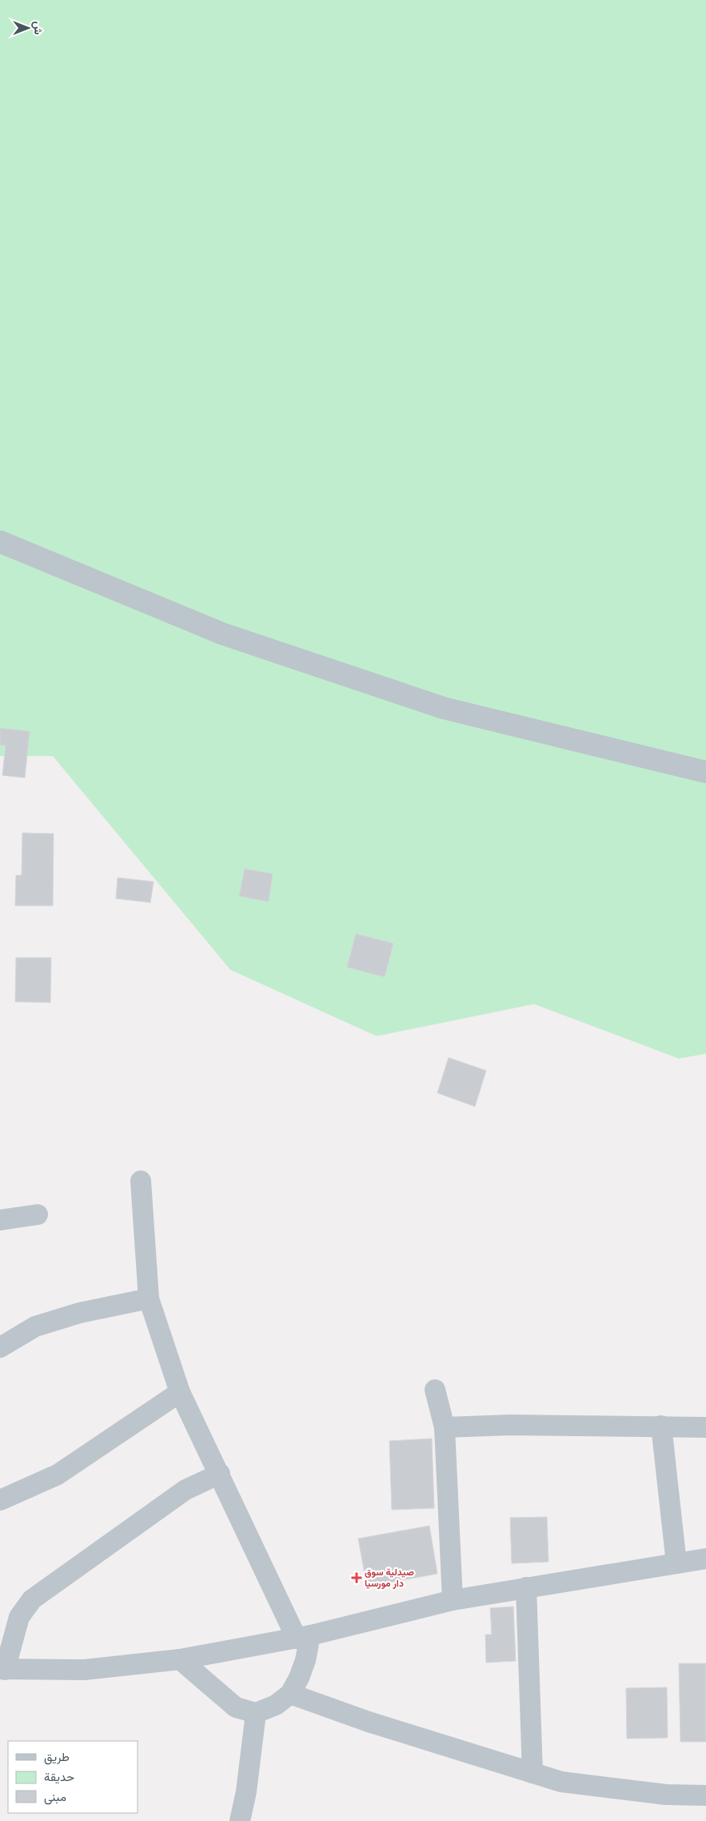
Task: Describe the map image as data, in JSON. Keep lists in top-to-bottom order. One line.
{"places":{"health":["صيدلية سوق دار مورسيا"]},"legend":["طريق","حديقة","مبنى"],"north":"right"}
